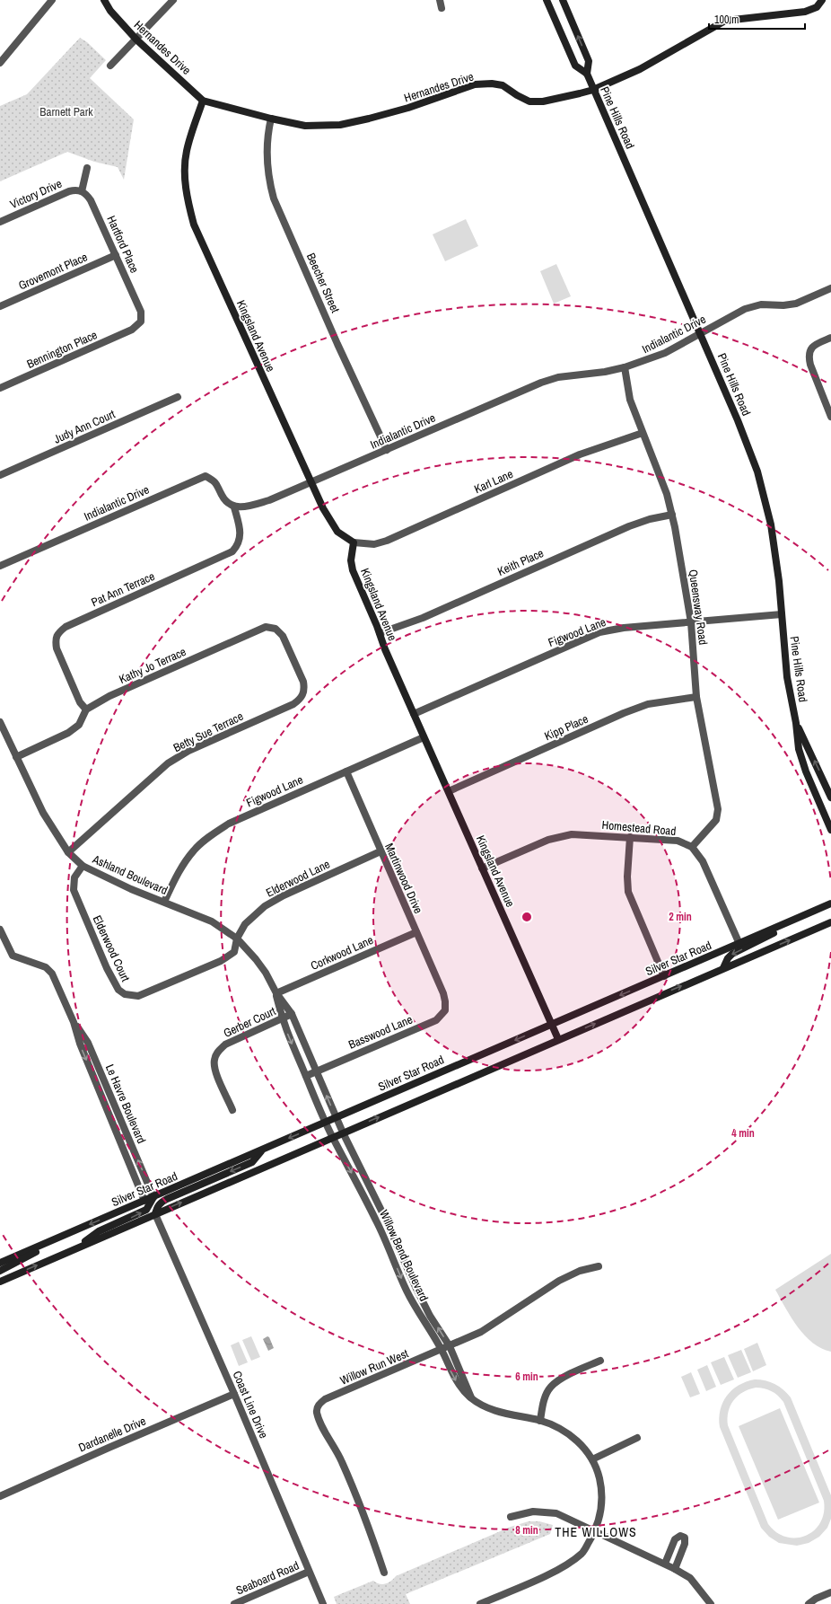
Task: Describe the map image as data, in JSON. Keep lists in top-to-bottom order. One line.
{"streets":{"main road":["Hernandes Drive","Pine Hills Road","Kingsland Avenue","Silver Star Road"],"street":["Victory Drive","Hartford Place","Grovemont Place","Beecher Street","Indialantic Drive","Bennington Place","Judy Ann Court","Karl Lane","Keith Place","Pat Ann Terrace","Queensway Road","Figwood Lane","Kathy Jo Terrace","Kipp Place","Betty Sue Terrace","Homestead Road","Ashland Boulevard","Elderwood Lane","Martinwood Drive","Elderwood Court","Corkwood Lane","Gerber Court","Basswood Lane","Le Havre Boulevard","Willow Bend Boulevard","Willow Run West","Coast Line Drive","Dardanelle Drive","Seaboard Road"]},"crossings":[["Hernandes Drive","Pine Hills Road"],["Hernandes Drive","Beecher Street"],["Hernandes Drive","Kingsland Avenue"],["Pine Hills Road","Indialantic Drive"],["Pine Hills Road","Figwood Lane"],["Victory Drive","Hartford Place"],["Hartford Place","Grovemont Place"],["Hartford Place","Bennington Place"],["Beecher Street","Indialantic Drive"],["Indialantic Drive","Kingsland Avenue"],["Indialantic Drive","Pat Ann Terrace"],["Indialantic Drive","Queensway Road"],["Kingsland Avenue","Karl Lane"],["Kingsland Avenue","Keith Place"],["Kingsland Avenue","Figwood Lane"],["Kingsland Avenue","Kipp Place"],["Kingsland Avenue","Homestead Road"],["Kingsland Avenue","Silver Star Road"],["Karl Lane","Queensway Road"],["Keith Place","Queensway Road"],["Pat Ann Terrace","Kathy Jo Terrace"],["Queensway Road","Figwood Lane"],["Queensway Road","Kipp Place"],["Queensway Road","Homestead Road"],["Figwood Lane","Ashland Boulevard"],["Figwood Lane","Martinwood Drive"],["Kathy Jo Terrace","Betty Sue Terrace"],["Betty Sue Terrace","Ashland Boulevard"],["Ashland Boulevard","Elderwood Lane"],["Ashland Boulevard","Elderwood Court"],["Ashland Boulevard","Corkwood Lane"],["Ashland Boulevard","Silver Star Road"],["Ashland Boulevard","Gerber Court"],["Ashland Boulevard","Basswood Lane"],["Ashland Boulevard","Willow Bend Boulevard"],["Elderwood Lane","Martinwood Drive"],["Elderwood Lane","Elderwood Court"],["Martinwood Drive","Corkwood Lane"],["Martinwood Drive","Basswood Lane"],["Silver Star Road","Le Havre Boulevard"],["Willow Bend Boulevard","Willow Run West"],["Coast Line Drive","Dardanelle Drive"],["Coast Line Drive","Seaboard Road"]],"districts":["THE WILLOWS"],"parks":["Barnett Park"],"scale_bar":"100 m","rings":["2 min","4 min","6 min","8 min"]}
